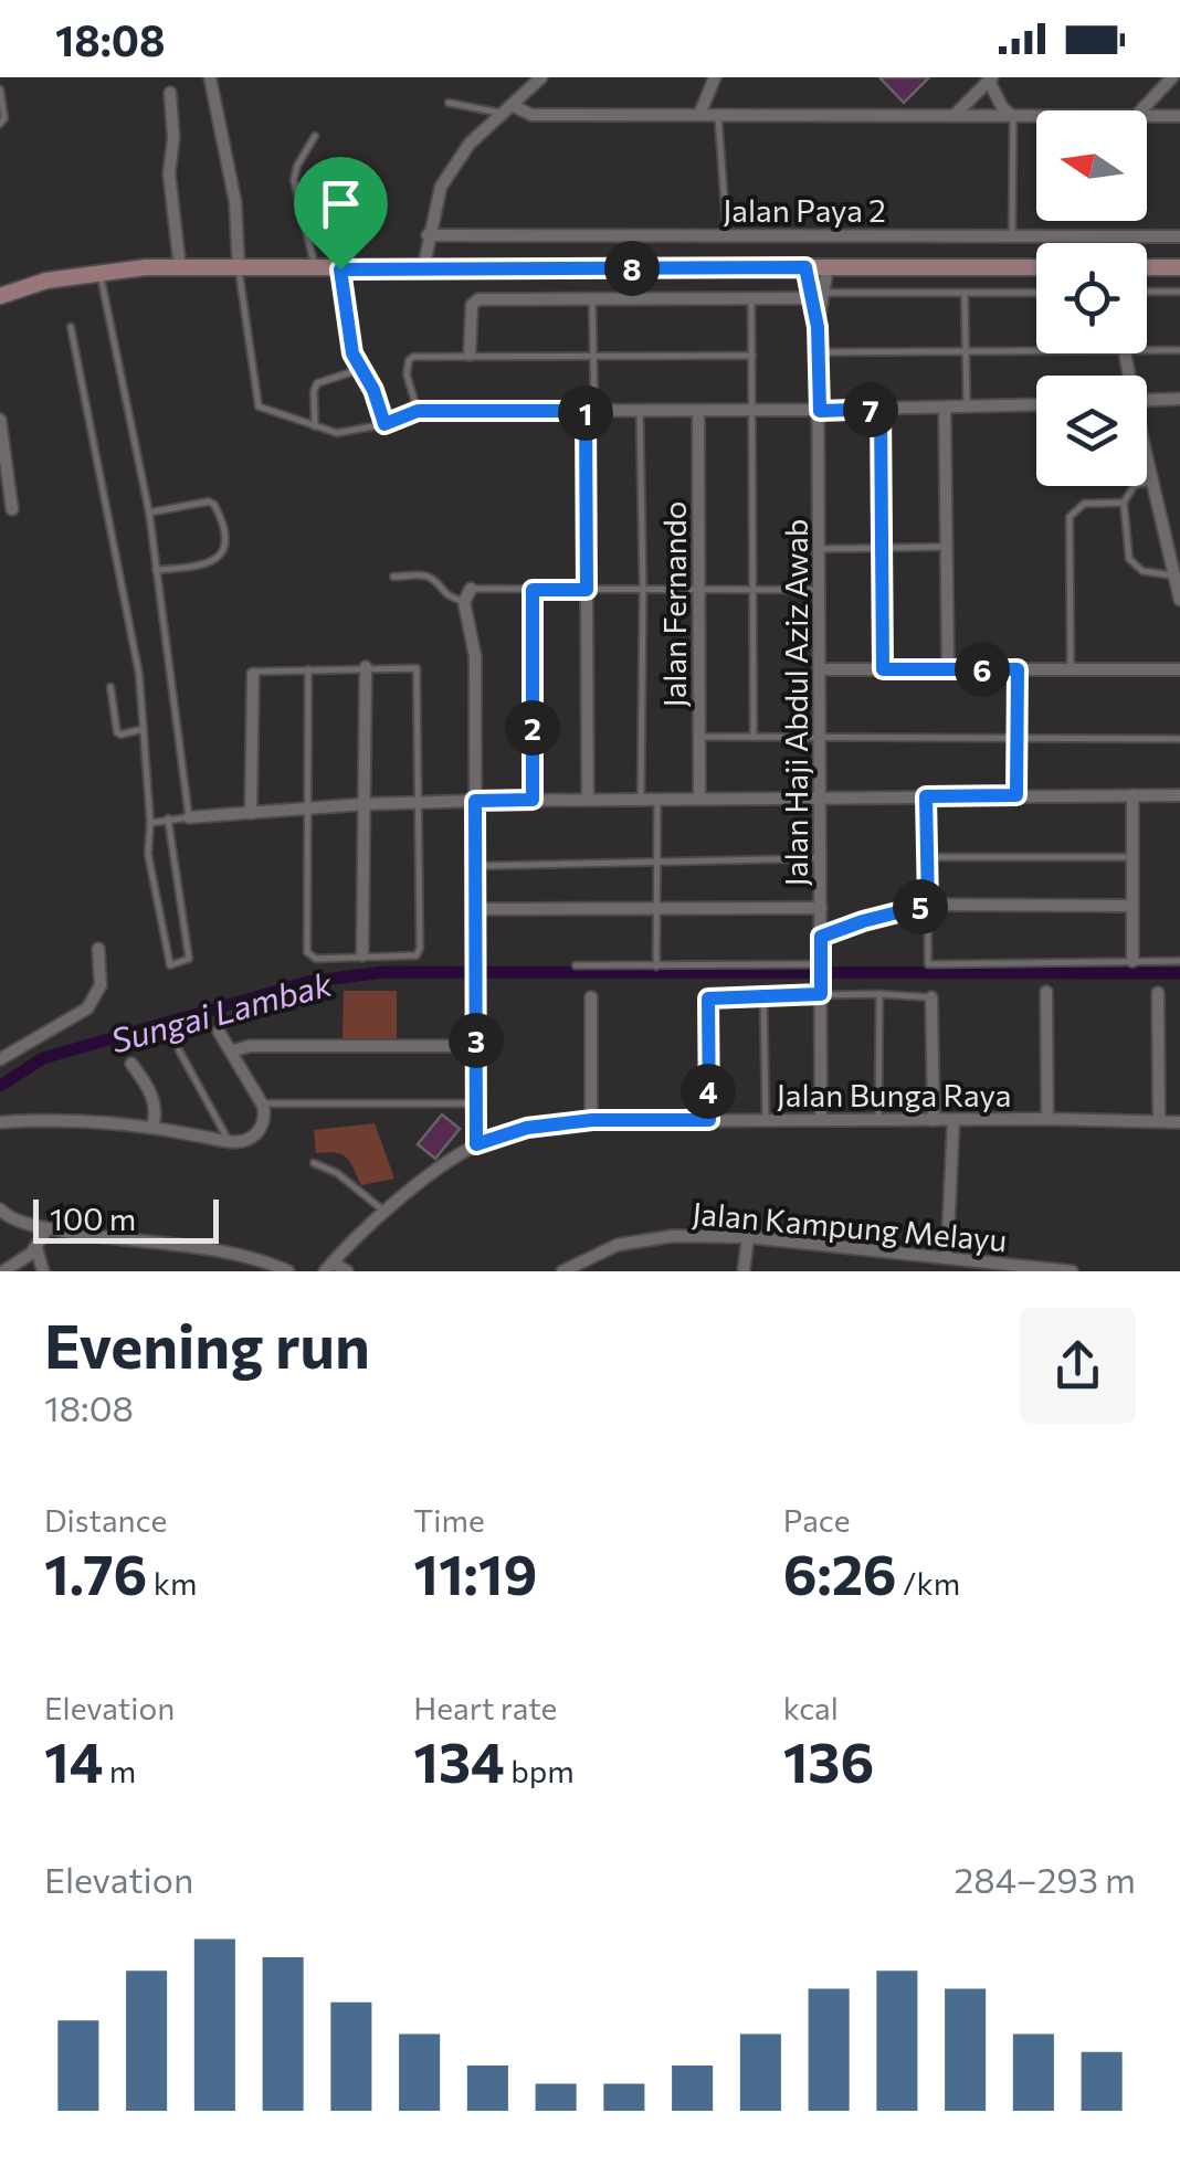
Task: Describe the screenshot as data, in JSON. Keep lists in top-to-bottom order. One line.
{"streets":{"street":["Jalan Paya 2","Jalan Fernando","Jalan Haji Abdul Aziz Awab","Jalan Bunga Raya","Jalan Kampung Melayu"]},"crossings":[["Jalan Haji Abdul Aziz Awab","Jalan Bunga Raya"]],"water":["Sungai Lambak"],"scale_bar":"100 m","north":"left","page":{"status":"18:08","pins":["8","7","1","6","2","5","3","4"],"scale":"100 m","heading":["Evening run","18:08"],"stats":[["Distance","1.76 km"],["Time","11:19"],["Pace","6:26 /km"],["Elevation","14 m"],["Heart rate","134 bpm"],["kcal","136"]],"chart":["Elevation","284–293 m"]}}
